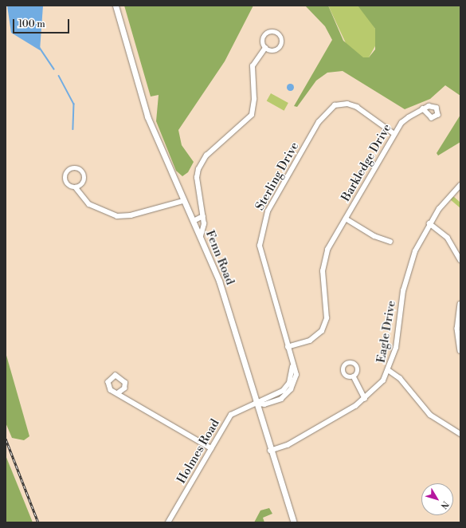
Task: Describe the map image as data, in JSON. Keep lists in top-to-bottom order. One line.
{"streets":{"street":["Barkledge Drive","Sterling Drive","Fenn Road","Eagle Drive","Holmes Road"]},"crossings":[["Barkledge Drive","Sterling Drive"],["Sterling Drive","Fenn Road"],["Sterling Drive","Holmes Road"],["Fenn Road","Eagle Drive"],["Fenn Road","Holmes Road"]],"scale_bar":"100 m","north":"bottom right"}
